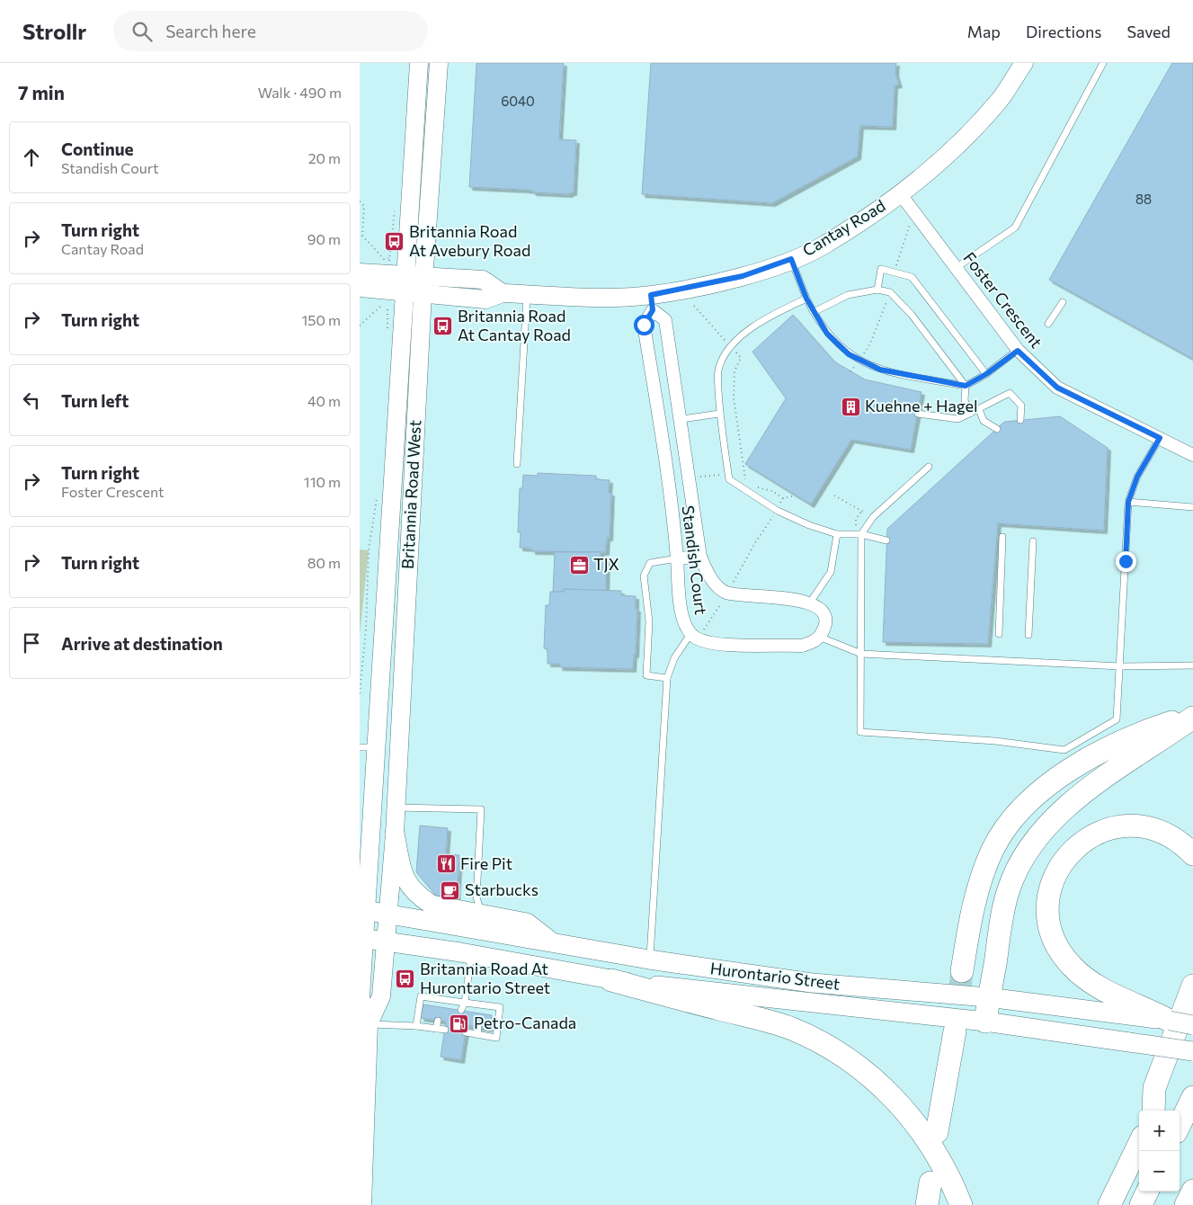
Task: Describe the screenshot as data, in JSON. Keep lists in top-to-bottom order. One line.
{"streets":{"main road":["Cantay Road","Britannia Road West","Hurontario Street"],"street":["Foster Crescent","Standish Court"]},"crossings":[["Cantay Road","Foster Crescent"],["Cantay Road","Britannia Road West"],["Cantay Road","Standish Court"],["Britannia Road West","Hurontario Street"]],"places":{"bus stop":["Britannia Road At Avebury Road","Britannia Road At Cantay Road","Britannia Road At Hurontario Street"],"building":["Kuehne + Hagel"],"office":["TJX"],"restaurant":["Fire Pit"],"cafe":["Starbucks"],"fuel station":["Petro-Canada"]},"house_numbers":["6040","88"],"page":{"header":"Strollr","search":"Search here","nav":["Map","Directions","Saved"],"heading":["7 min","Walk · 490 m"],"list":[["Continue","Standish Court","20 m"],["Turn right","Cantay Road","90 m"],["Turn right","150 m"],["Turn left","40 m"],["Turn right","Foster Crescent","110 m"],["Turn right","80 m"],"Arrive at destination"],"map_buttons":["+","−"]}}
